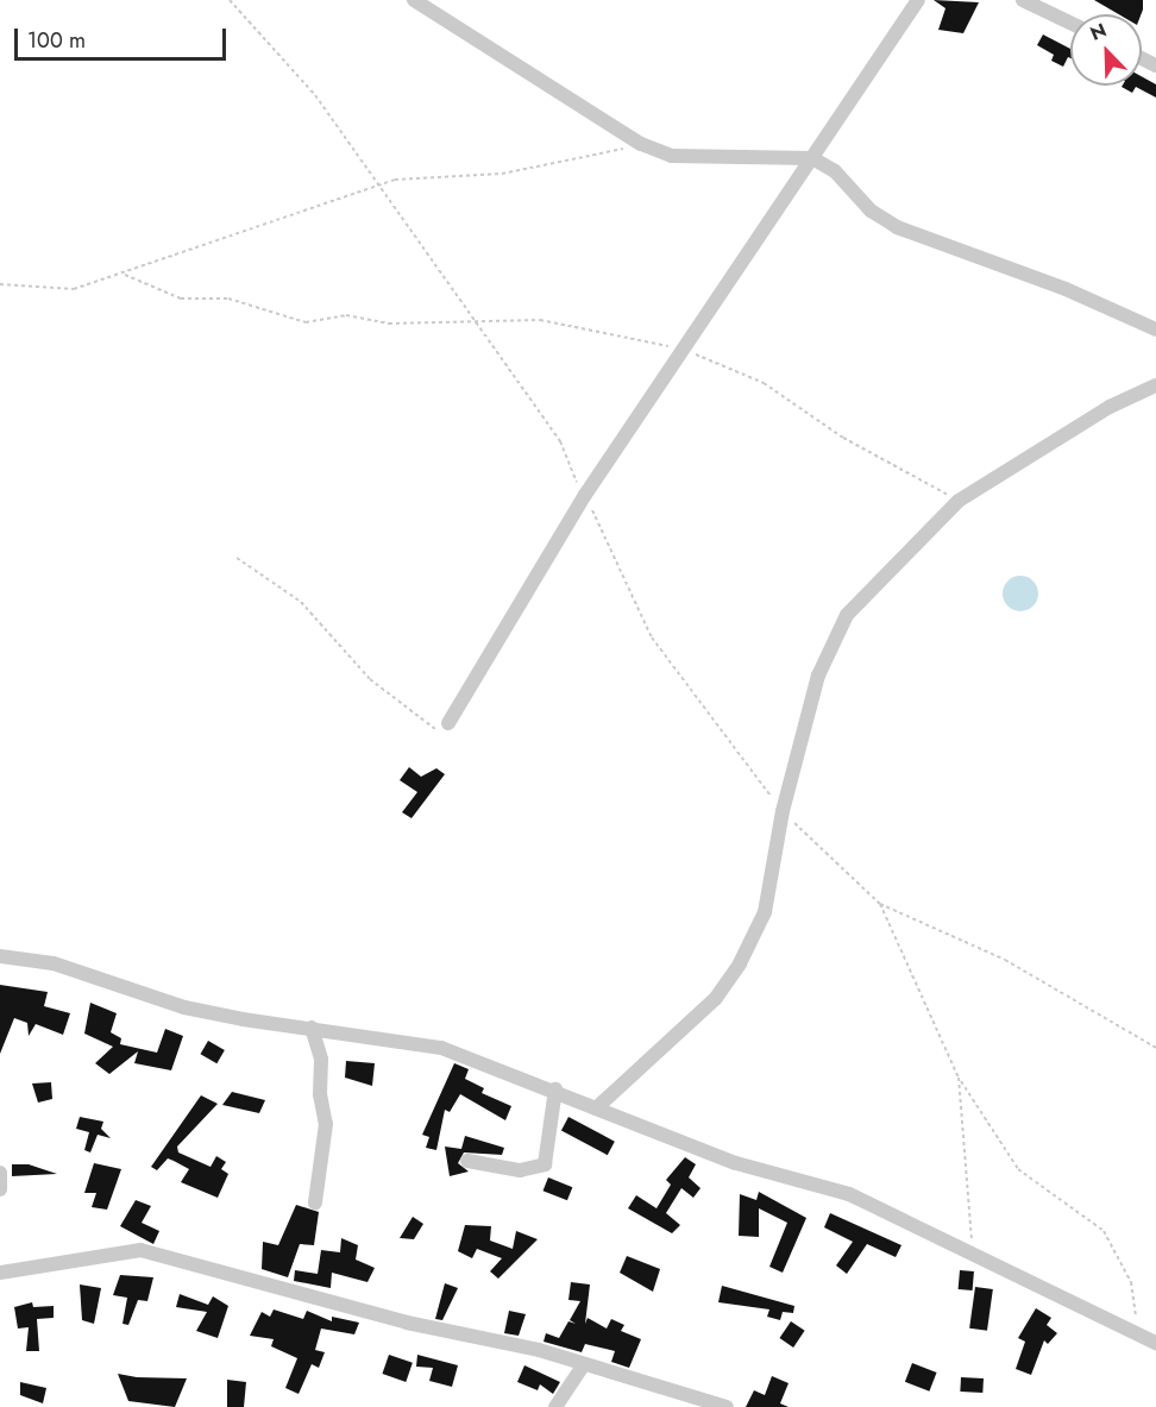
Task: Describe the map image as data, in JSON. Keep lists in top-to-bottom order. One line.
{"scale_bar":"100 m","north":"top left"}
